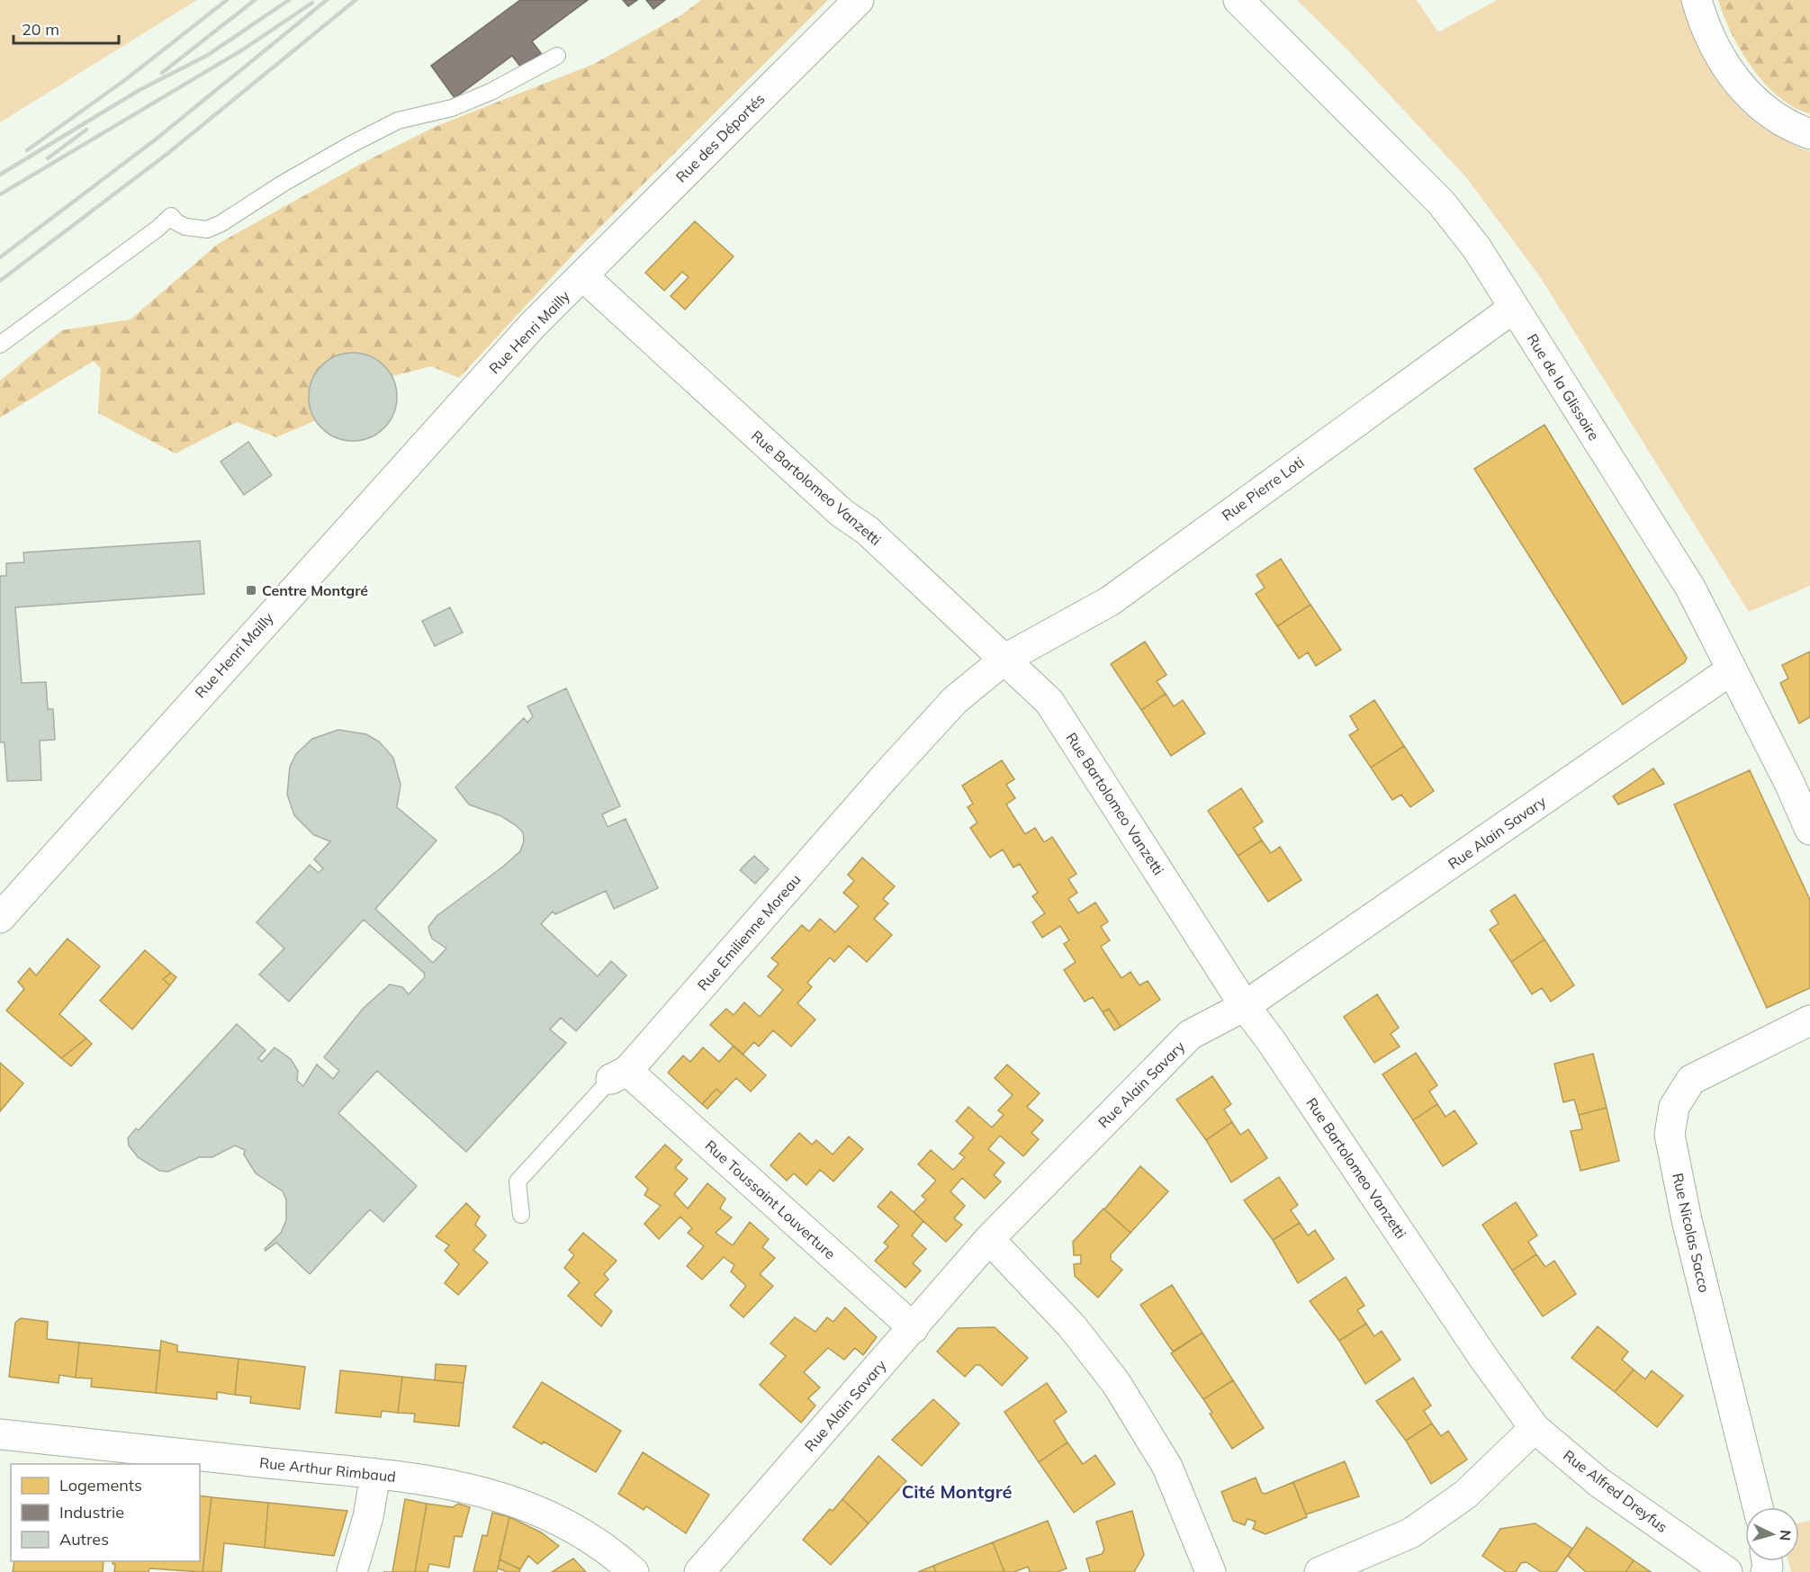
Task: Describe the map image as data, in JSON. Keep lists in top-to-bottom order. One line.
{"streets":{"main road":["Rue des Déportés","Rue Henri Mailly","Rue de la Glissoire","Rue Bartolomeo Vanzetti","Rue Pierre Loti","Rue Alain Savary","Rue Emilienne Moreau","Rue Toussaint Louverture","Rue Nicolas Sacco","Rue Arthur Rimbaud","Rue Alfred Dreyfus"]},"crossings":[["Rue des Déportés","Rue Henri Mailly"],["Rue des Déportés","Rue Bartolomeo Vanzetti"],["Rue Henri Mailly","Rue Bartolomeo Vanzetti"],["Rue de la Glissoire","Rue Pierre Loti"],["Rue de la Glissoire","Rue Alain Savary"],["Rue Bartolomeo Vanzetti","Rue Pierre Loti"],["Rue Bartolomeo Vanzetti","Rue Alain Savary"],["Rue Bartolomeo Vanzetti","Rue Emilienne Moreau"],["Rue Bartolomeo Vanzetti","Rue Alfred Dreyfus"],["Rue Pierre Loti","Rue Emilienne Moreau"],["Rue Alain Savary","Rue Toussaint Louverture"],["Rue Emilienne Moreau","Rue Toussaint Louverture"]],"districts":["Cité Montgré"],"places":{"transit":["Centre Montgré"]},"legend":["Logements","Industrie","Autres"],"scale_bar":"20 m","north":"right"}
